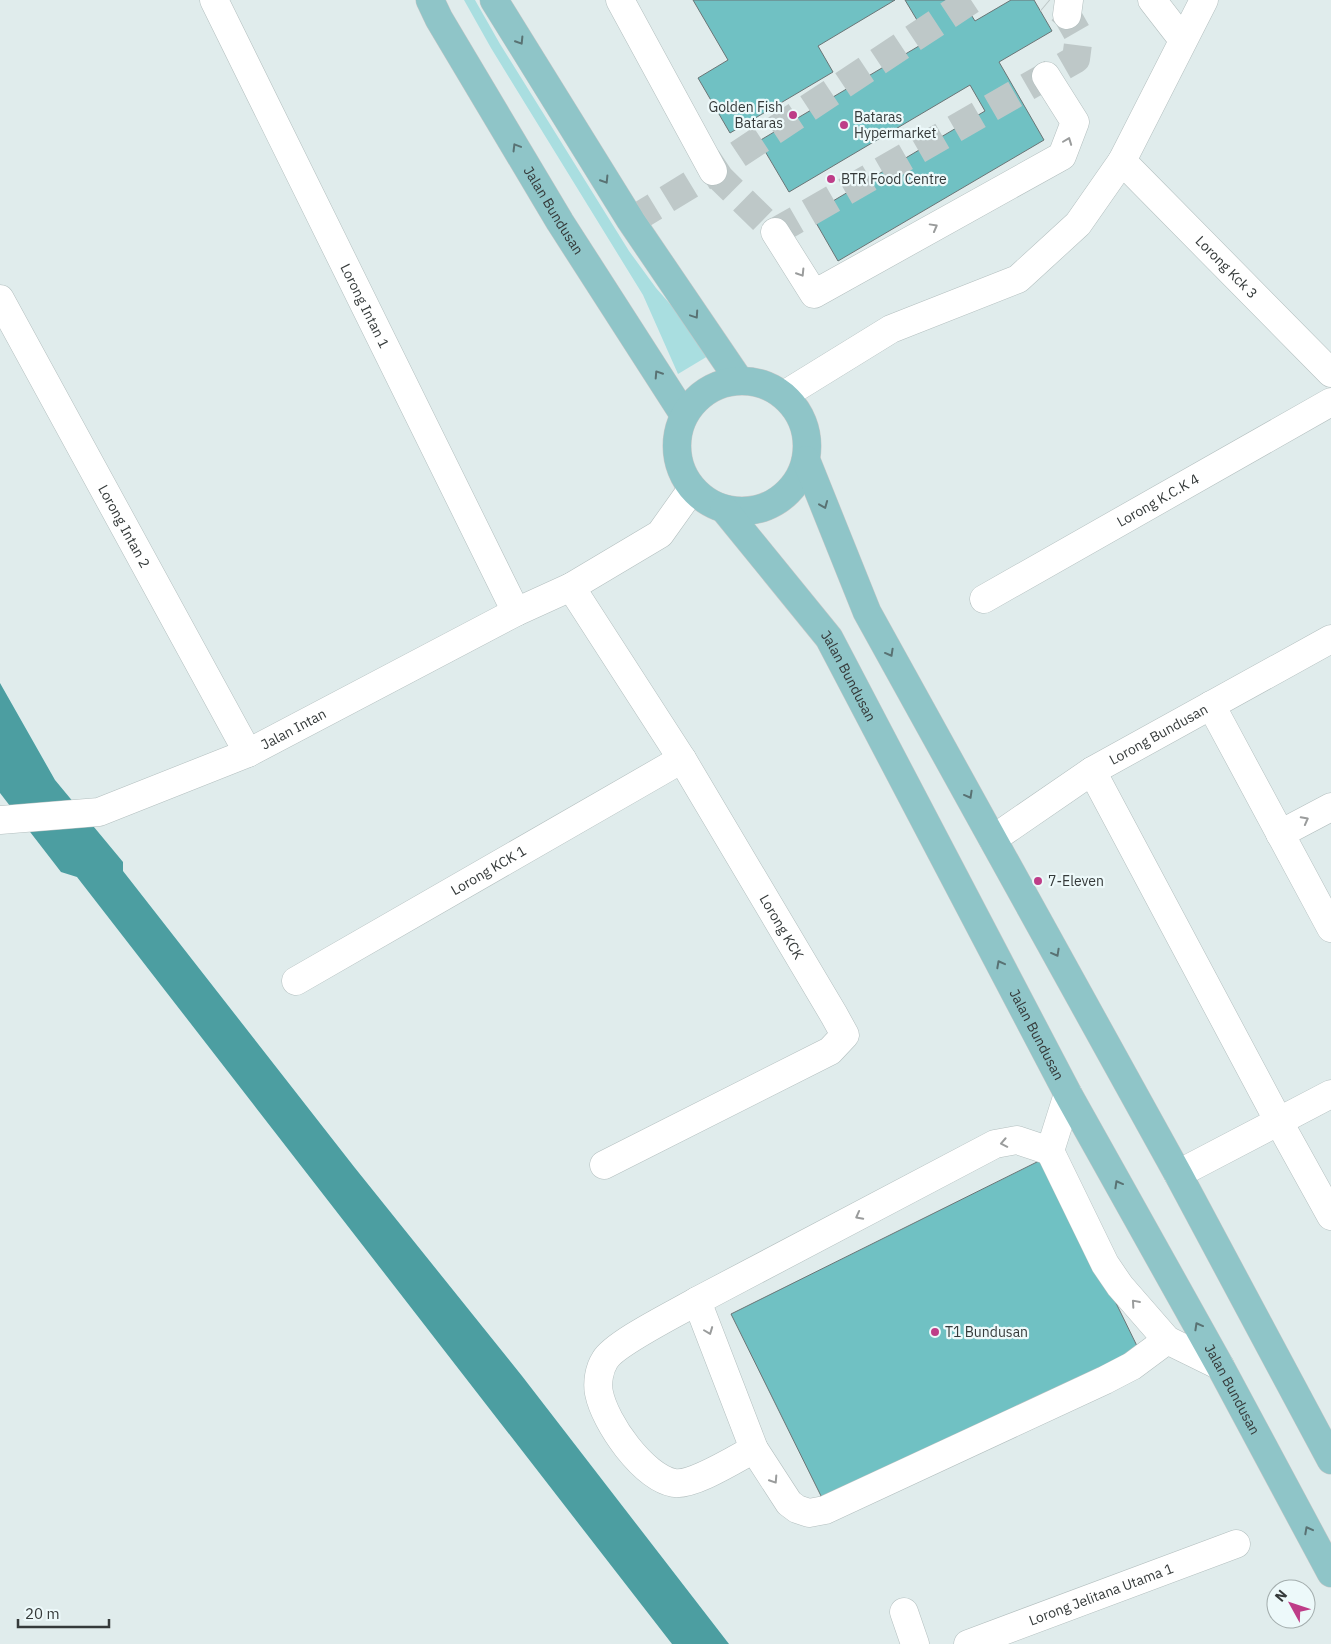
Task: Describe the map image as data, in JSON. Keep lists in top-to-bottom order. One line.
{"streets":{"main road":["Jalan Bundusan"],"street":["Lorong Kck 3","Lorong Intan 1","Lorong K.C.K 4","Lorong Intan 2","Jalan Intan","Lorong Bundusan","Lorong KCK 1","Lorong KCK","Lorong Jelitana Utama 1"]},"crossings":[["Jalan Bundusan","Jalan Intan"],["Lorong Intan 1","Jalan Intan"],["Lorong Intan 2","Jalan Intan"],["Jalan Intan","Lorong KCK"],["Lorong KCK 1","Lorong KCK"]],"places":["Golden Fish Bataras","Bataras Hypermarket","BTR Food Centre","7-Eleven","T1 Bundusan"],"scale_bar":"20 m","north":"top left"}
